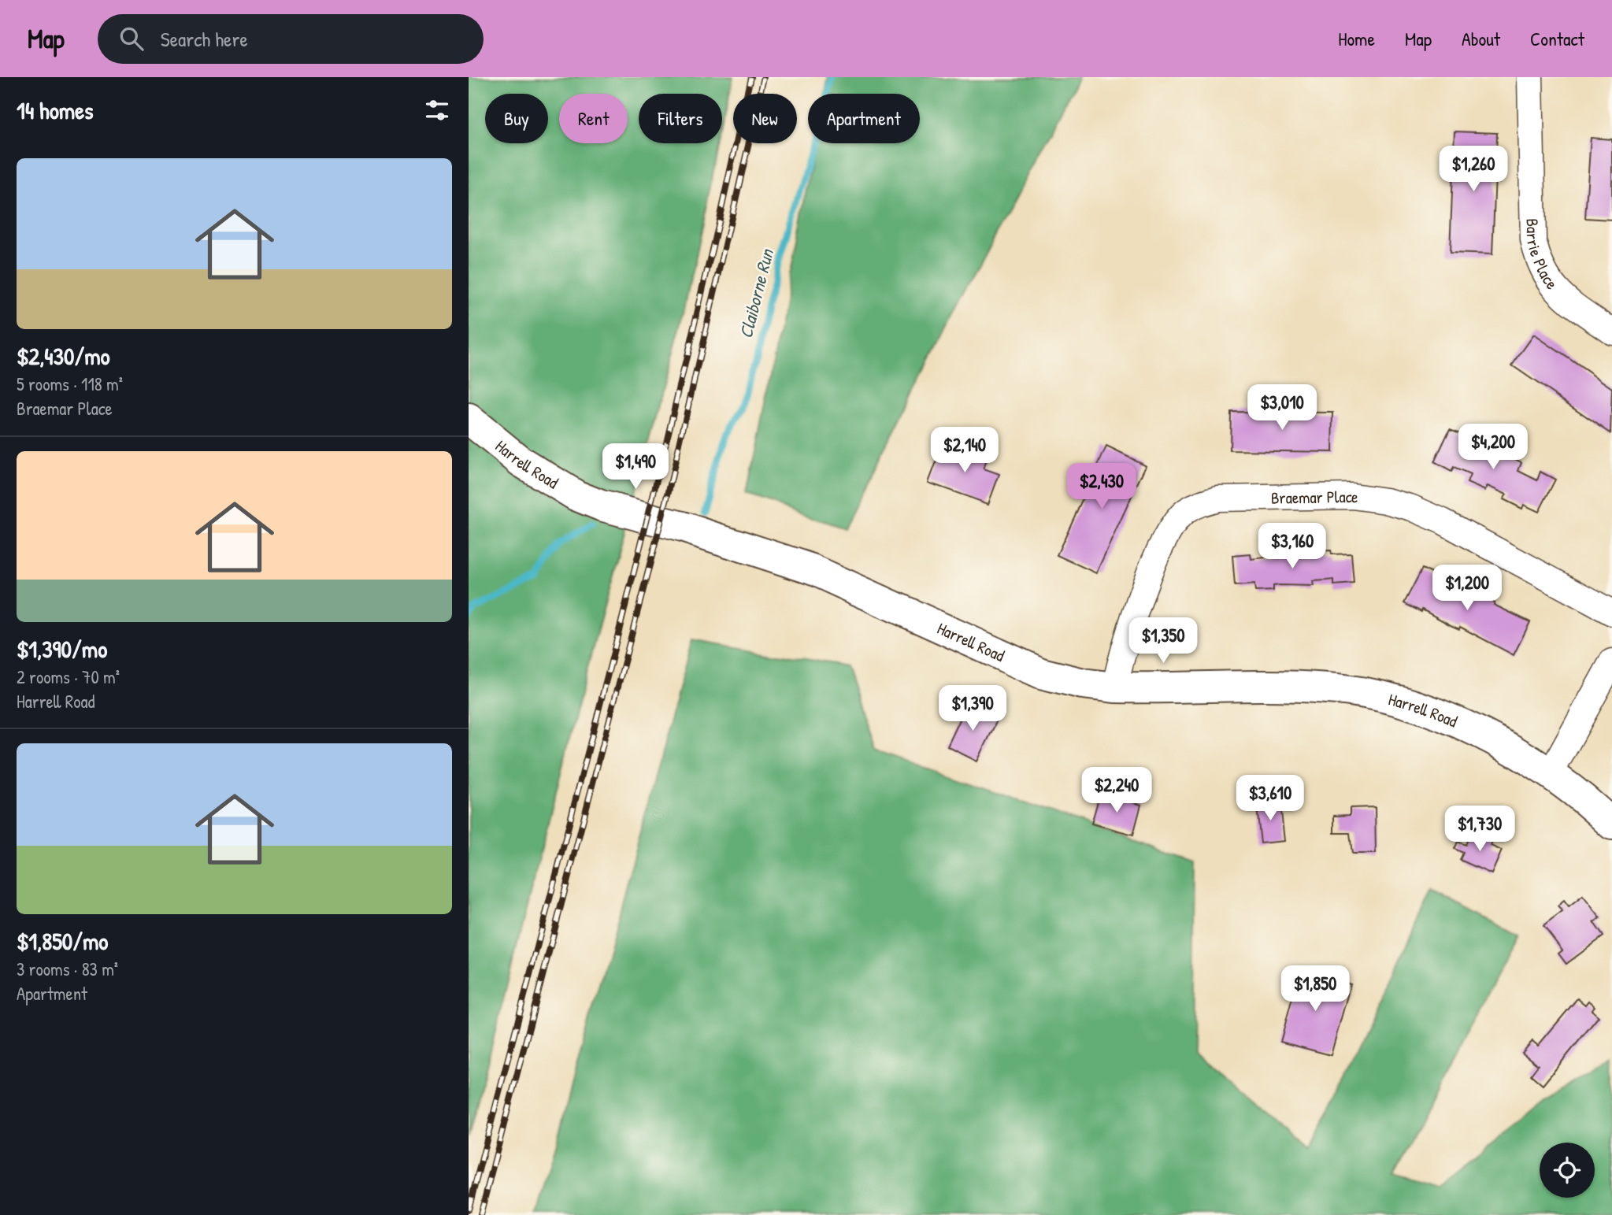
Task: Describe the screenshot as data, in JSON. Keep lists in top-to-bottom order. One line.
{"streets":{"street":["Barrie Place","Harrell Road","Braemar Place"]},"crossings":[["Harrell Road","Braemar Place"]],"water":["Claiborne Run"],"page":{"header":"Map","search":"Search here","nav":["Home","Map","About","Contact"],"heading":"14 homes","chip":["Buy","Rent","Filters","New","Apartment"],"list":[{"name":"$2,430/mo","note":"5 rooms · 118 m² · Braemar Place"},{"name":"$1,390/mo","note":"2 rooms · 70 m² · Harrell Road"},{"name":"$1,850/mo","note":"3 rooms · 83 m² · Apartment"}],"price":["$1,260","$3,010","$4,200","$2,140","$1,490","$2,430","$3,160","$1,200","$1,350","$1,390","$2,240","$3,610","$1,730","$1,850"]}}
